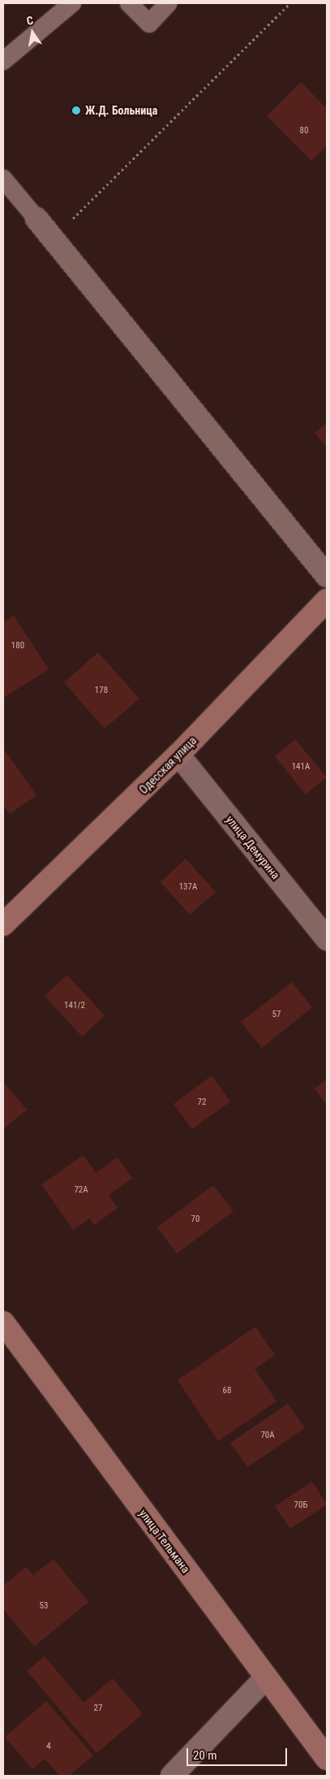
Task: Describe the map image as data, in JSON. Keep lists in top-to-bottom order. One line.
{"streets":{"main road":["Одесская улица","улица Тельмана"],"street":["улица Демурина"]},"crossings":[["Одесская улица","улица Демурина"]],"places":["Ж.Д. Больница"],"house_numbers":["80","180","178","141А","137А","141/2","57","72","72А","70","68","70А","70Б","53","27","4"],"scale_bar":"20 m","north":"top"}
